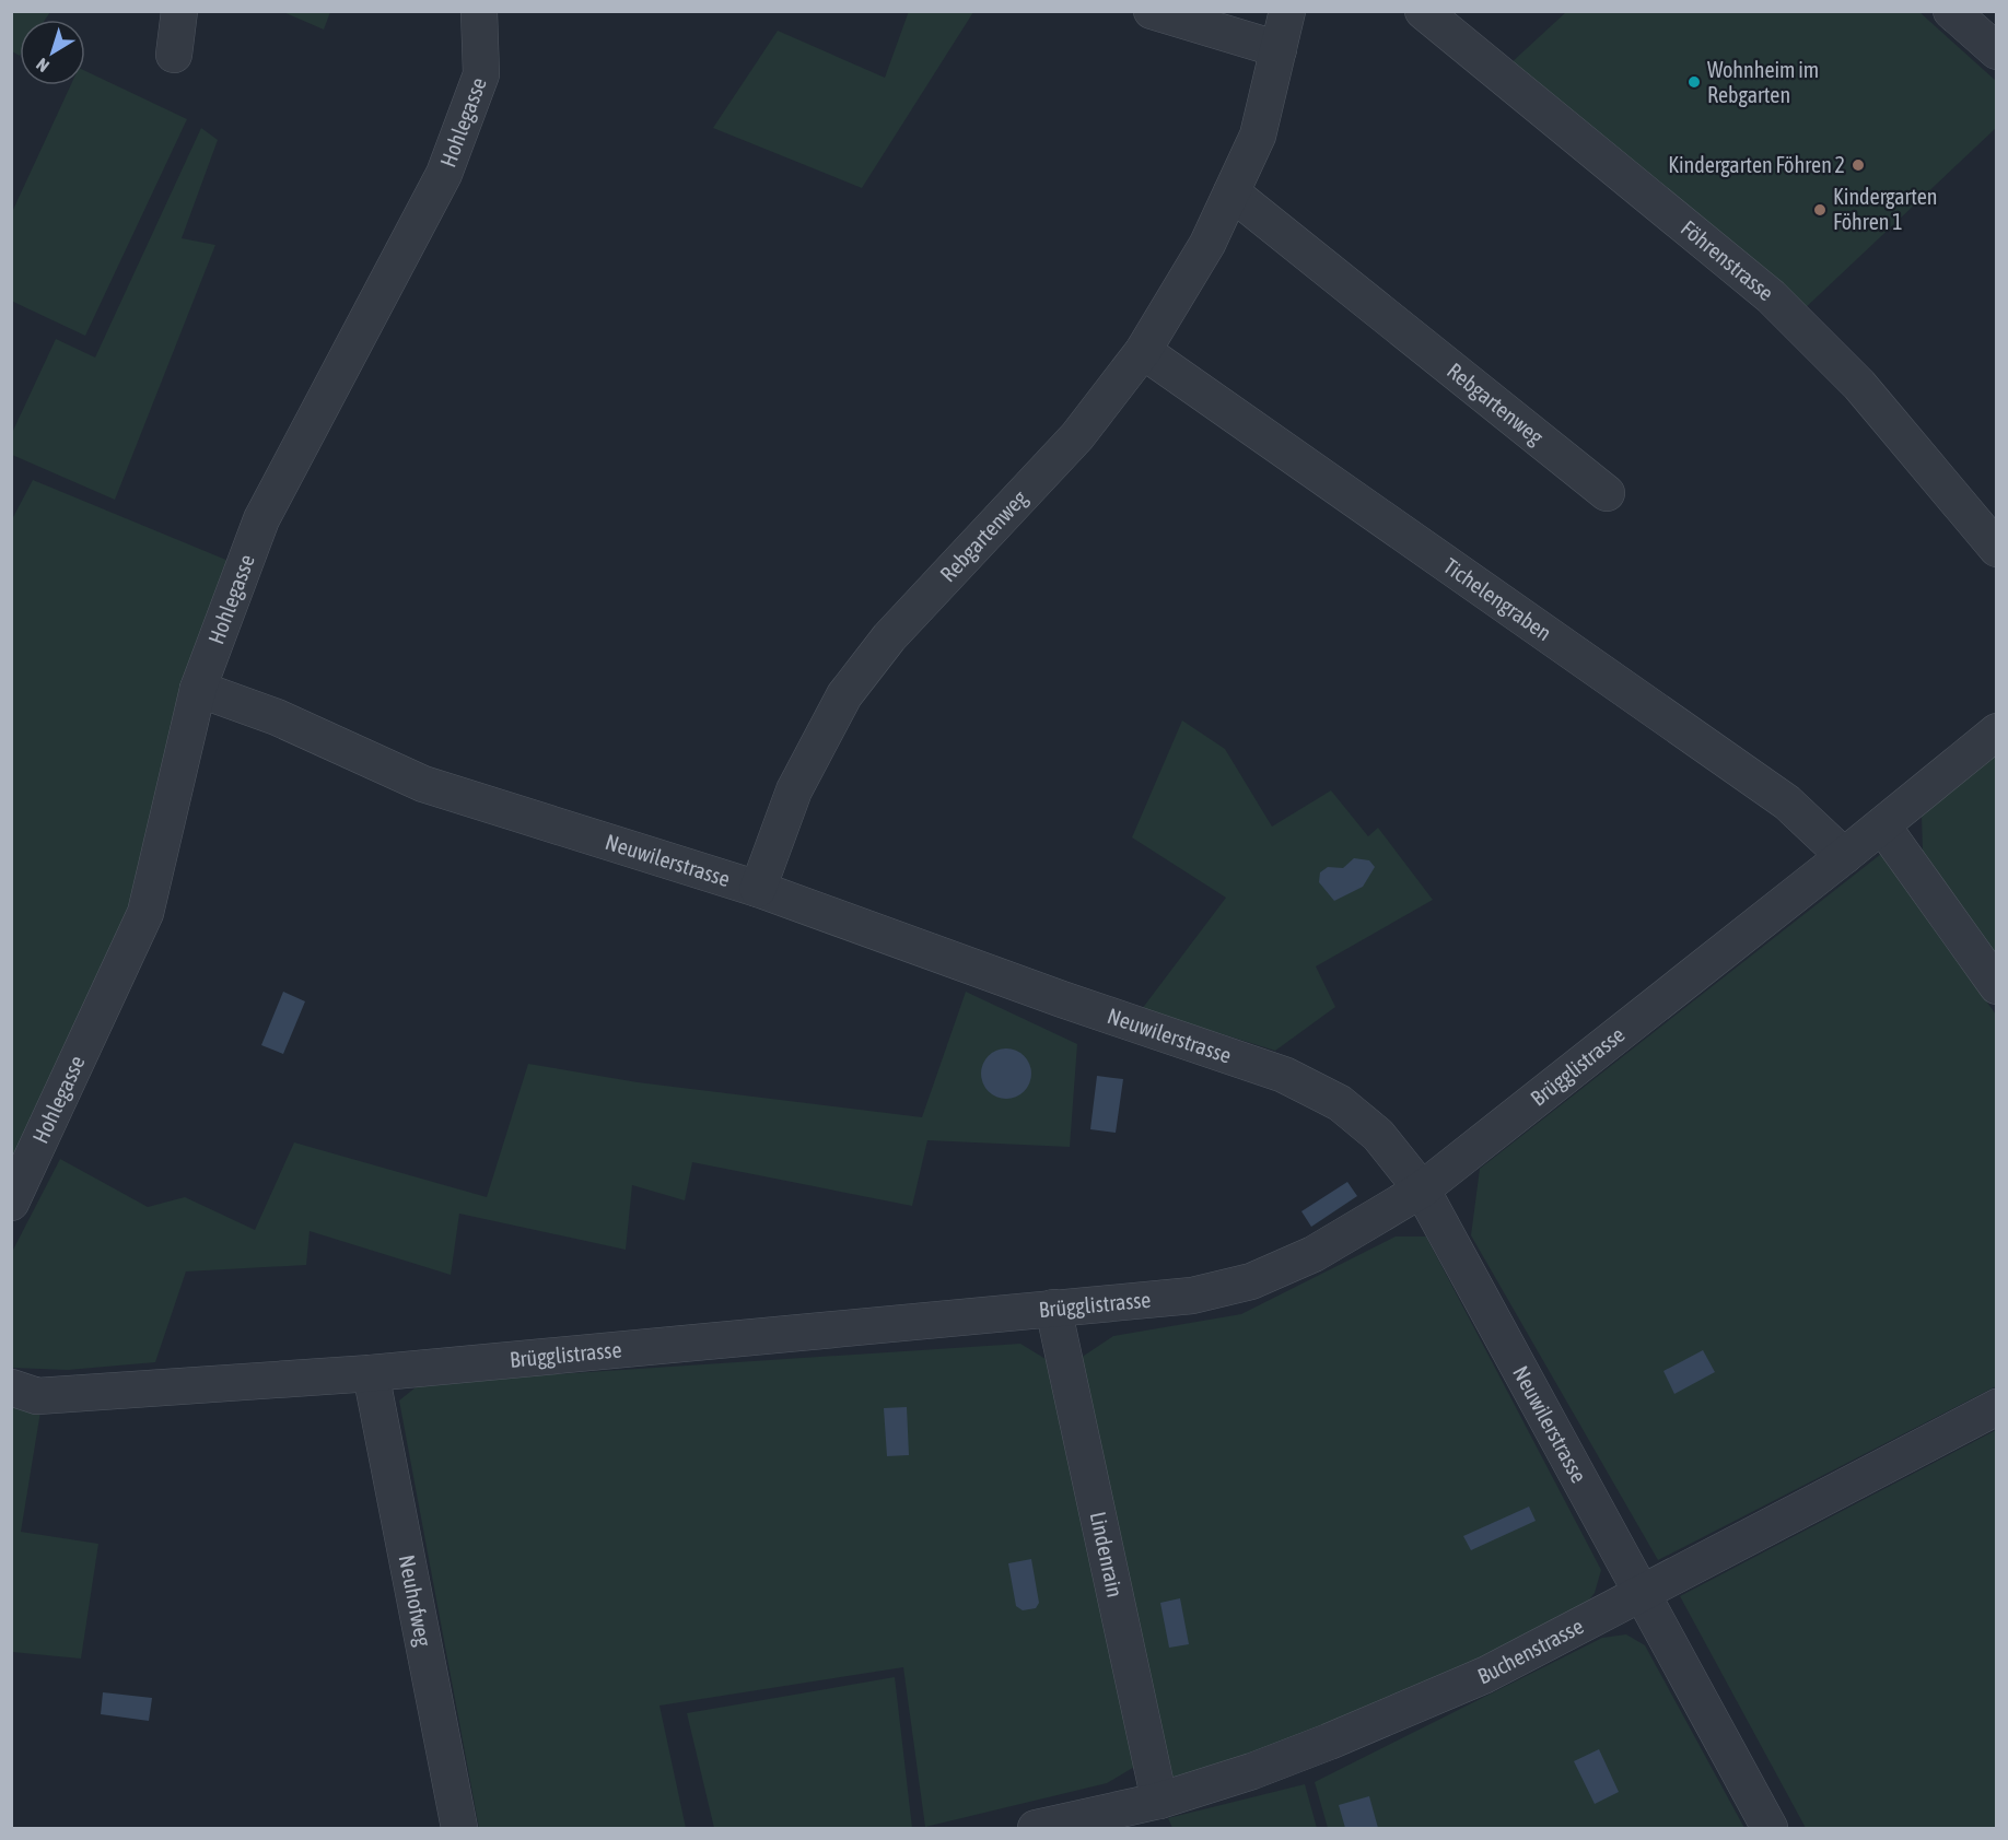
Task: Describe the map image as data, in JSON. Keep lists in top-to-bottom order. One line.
{"streets":{"street":["Hohlegasse","Föhrenstrasse","Rebgartenweg","Tichelengraben","Neuwilerstrasse","Brügglistrasse","Lindenrain","Neuhofweg","Buchenstrasse"]},"crossings":[["Hohlegasse","Neuwilerstrasse"],["Rebgartenweg","Tichelengraben"],["Rebgartenweg","Neuwilerstrasse"],["Tichelengraben","Brügglistrasse"],["Neuwilerstrasse","Brügglistrasse"],["Neuwilerstrasse","Buchenstrasse"],["Brügglistrasse","Lindenrain"],["Brügglistrasse","Neuhofweg"],["Lindenrain","Buchenstrasse"]],"places":["Wohnheim im Rebgarten","Kindergarten Föhren 2","Kindergarten Föhren 1"],"north":"bottom left"}
